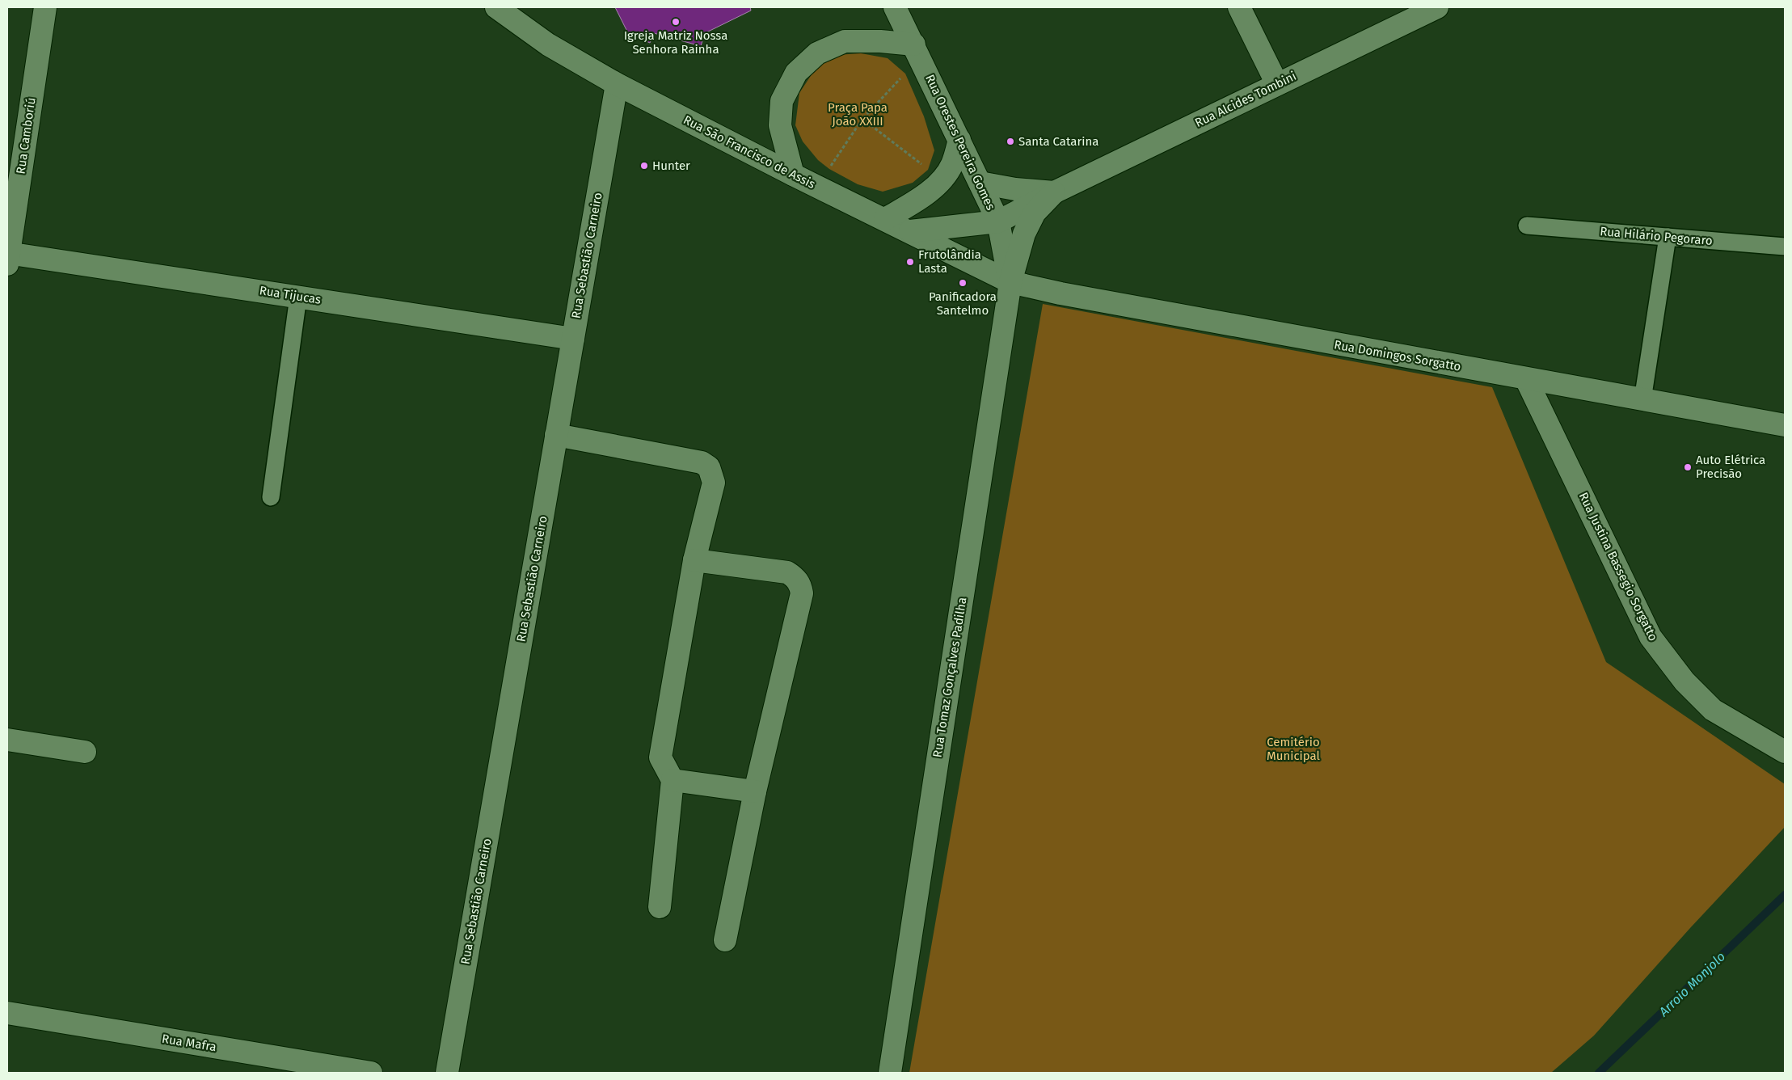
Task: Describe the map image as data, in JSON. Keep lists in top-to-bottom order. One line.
{"streets":{"street":["Rua Alcides Tombini","Rua Camboriú","Rua Orestes Pereira Gomes","Rua São Francisco de Assis","Rua Sebastião Carneiro","Rua Tijucas","Rua Domingos Sorgatto","Rua Justina Bassegio Sorgatto","Rua Tomaz Gonçalves Padilha","Rua Mafra"],"lane":["Rua Hilário Pegoraro"]},"crossings":[["Rua Alcides Tombini","Rua Orestes Pereira Gomes"],["Rua Camboriú","Rua Tijucas"],["Rua Orestes Pereira Gomes","Rua São Francisco de Assis"],["Rua Orestes Pereira Gomes","Rua Domingos Sorgatto"],["Rua Orestes Pereira Gomes","Rua Tomaz Gonçalves Padilha"],["Rua São Francisco de Assis","Rua Sebastião Carneiro"],["Rua São Francisco de Assis","Rua Domingos Sorgatto"],["Rua São Francisco de Assis","Rua Tomaz Gonçalves Padilha"],["Rua Sebastião Carneiro","Rua Tijucas"],["Rua Domingos Sorgatto","Rua Justina Bassegio Sorgatto"],["Rua Domingos Sorgatto","Rua Tomaz Gonçalves Padilha"]],"water":["Arroio Monjolo"],"parks":["Praça Papa João XXIII","Cemitério Municipal"],"places":["Igreja Matriz Nossa Senhora Rainha","Santa Catarina","Hunter","Frutolândia Lasta","Panificadora Santelmo","Auto Elétrica Precisão"]}
